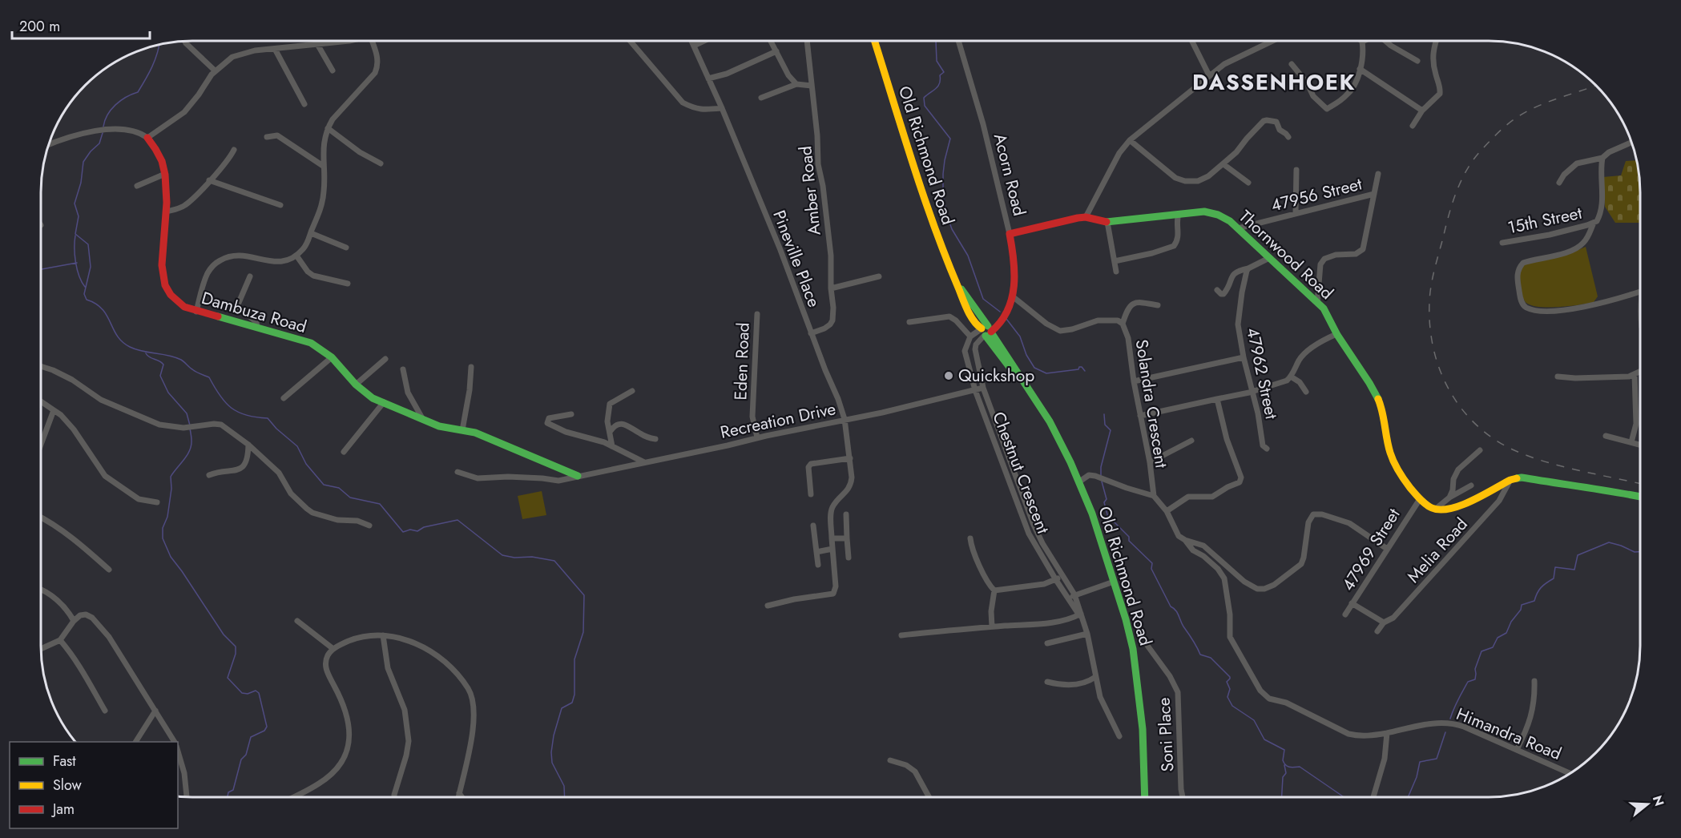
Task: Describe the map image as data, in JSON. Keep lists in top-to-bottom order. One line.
{"streets":{"street":["Old Richmond Road","Acorn Road","Amber Road","47956 Street","15th Street","Thornwood Road","Pineville Place","Dambuza Road","Eden Road","47962 Street","Solandra Crescent","Recreation Drive","Chestnut Crescent","47969 Street","Melia Road","Himandra Road","Soni Place"]},"crossings":[["Old Richmond Road","Acorn Road"],["Old Richmond Road","Chestnut Crescent"],["Acorn Road","Thornwood Road"],["Acorn Road","Solandra Crescent"],["Acorn Road","Chestnut Crescent"],["Amber Road","Pineville Place"],["47956 Street","Thornwood Road"],["Thornwood Road","47969 Street"],["Pineville Place","Recreation Drive"],["Dambuza Road","Recreation Drive"],["Eden Road","Recreation Drive"],["Solandra Crescent","Himandra Road"],["Recreation Drive","Chestnut Crescent"]],"districts":["DASSENHOEK"],"places":["Quickshop"],"legend":["Fast","Slow","Jam"],"scale_bar":"200 m","north":"right"}
